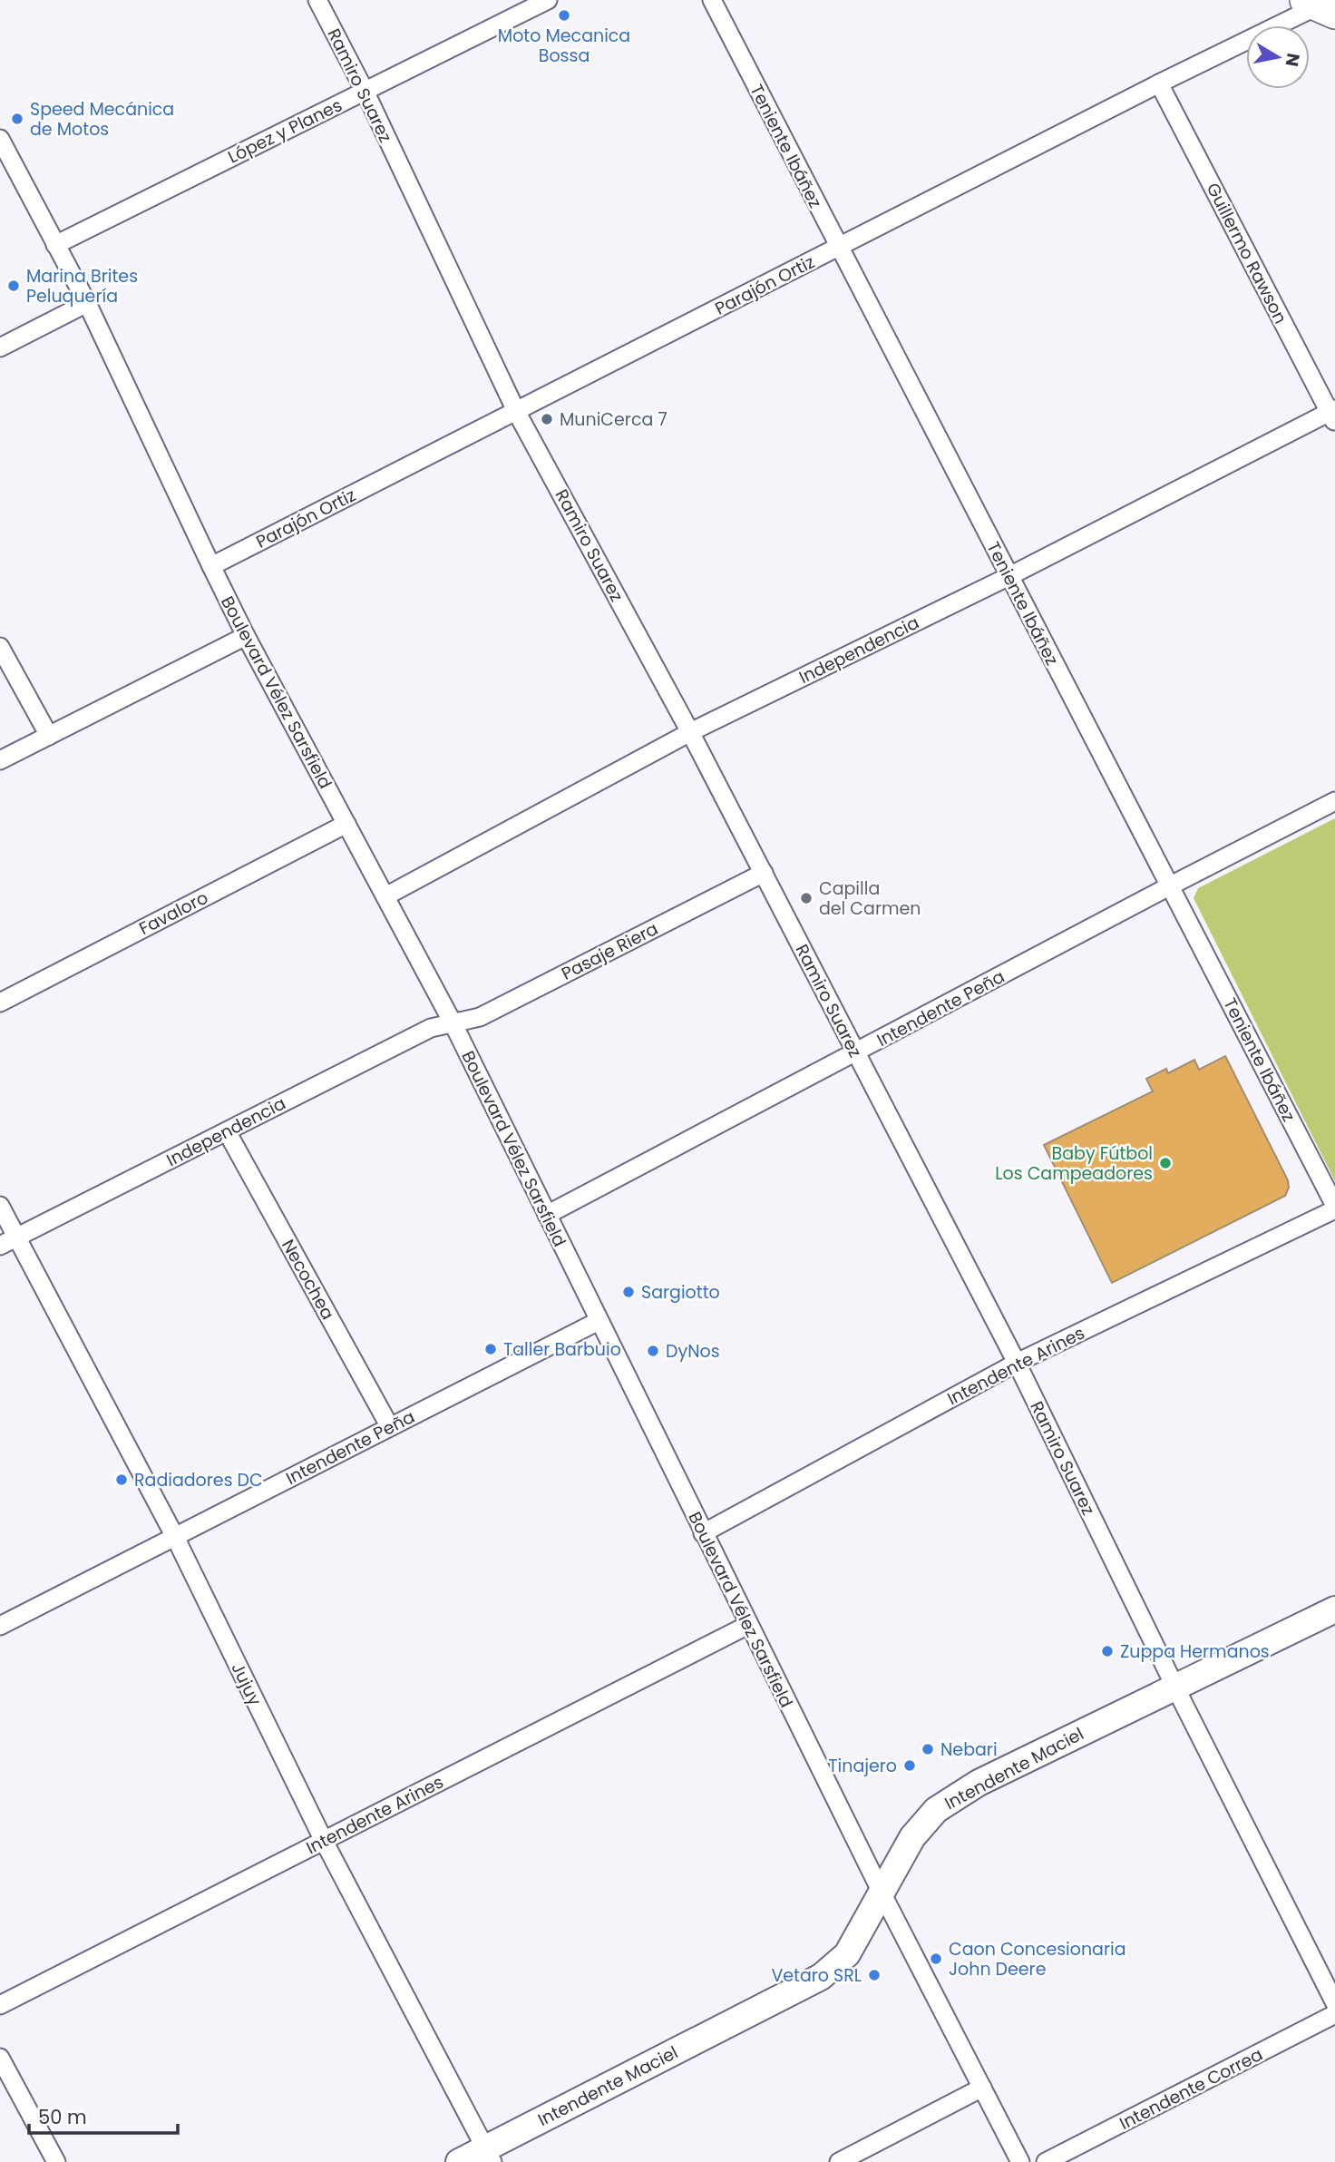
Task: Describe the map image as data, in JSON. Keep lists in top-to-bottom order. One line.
{"streets":{"main road":["Intendente Maciel"],"street":["Ramiro Suarez","López y Planes","Teniente Ibáñez","Guillermo Rawson","Parajón Ortiz","Independencia","Boulevard Vélez Sarsfield","Favaloro","Pasaje Riera","Intendente Peña","Necochea","Intendente Arines","Jujuy","Intendente Correa"]},"crossings":[["Ramiro Suarez","López y Planes"],["Ramiro Suarez","Parajón Ortiz"],["Ramiro Suarez","Independencia"],["Ramiro Suarez","Pasaje Riera"],["Ramiro Suarez","Intendente Peña"],["Ramiro Suarez","Intendente Arines"],["Ramiro Suarez","Intendente Maciel"],["López y Planes","Boulevard Vélez Sarsfield"],["Teniente Ibáñez","Parajón Ortiz"],["Teniente Ibáñez","Independencia"],["Teniente Ibáñez","Intendente Peña"],["Teniente Ibáñez","Intendente Arines"],["Guillermo Rawson","Parajón Ortiz"],["Guillermo Rawson","Independencia"],["Parajón Ortiz","Boulevard Vélez Sarsfield"],["Independencia","Boulevard Vélez Sarsfield"],["Independencia","Pasaje Riera"],["Independencia","Necochea"],["Independencia","Jujuy"],["Boulevard Vélez Sarsfield","Favaloro"],["Boulevard Vélez Sarsfield","Pasaje Riera"],["Boulevard Vélez Sarsfield","Intendente Peña"],["Boulevard Vélez Sarsfield","Intendente Arines"],["Boulevard Vélez Sarsfield","Intendente Maciel"],["Intendente Peña","Necochea"],["Intendente Peña","Jujuy"],["Intendente Arines","Jujuy"],["Jujuy","Intendente Maciel"]],"places":["Moto Mecanica Bossa","Speed Mecánica de Motos","Marina Brites Peluquería","MuniCerca 7","Capilla del Carmen","Baby Fútbol Los Campeadores","Sargiotto","Taller Barbuio","DyNos","Radiadores DC","Zuppa Hermanos","Nebari","Tinajero","Caon Concesionaria John Deere","Vetaro SRL"],"scale_bar":"50 m","north":"right"}
